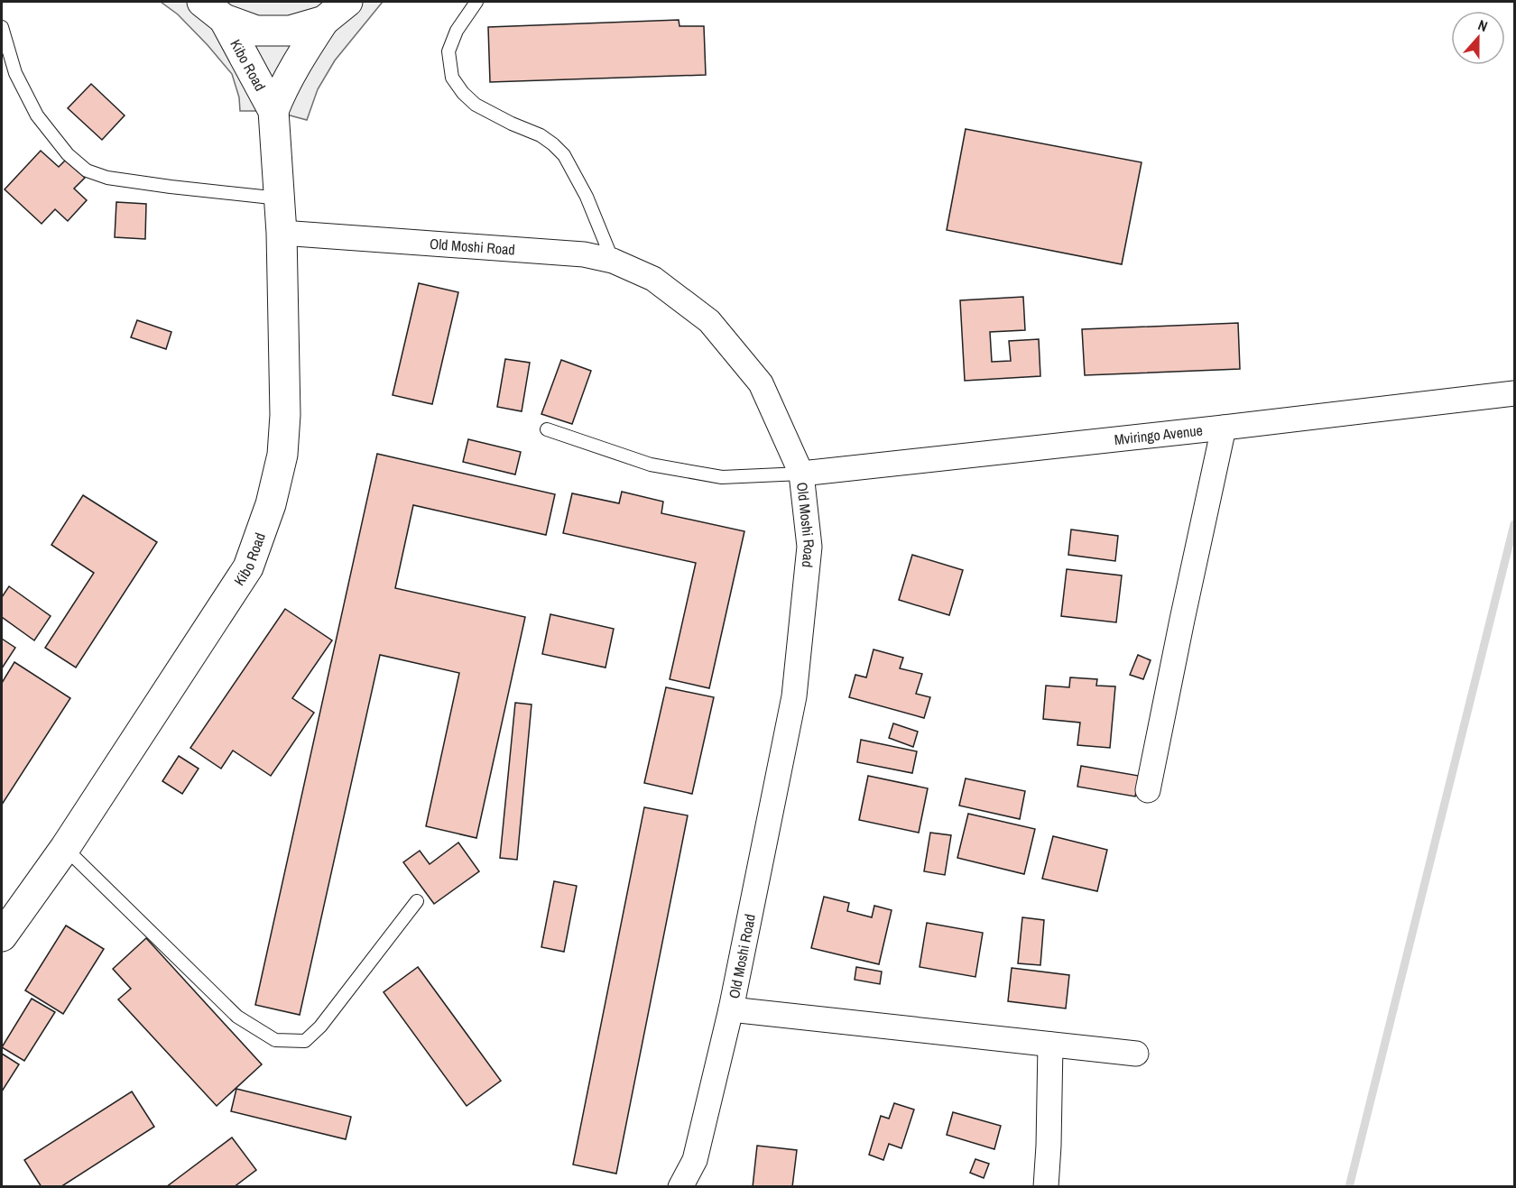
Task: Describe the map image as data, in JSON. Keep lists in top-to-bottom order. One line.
{"streets":{"main road":["Kibo Road"],"street":["Old Moshi Road","Mviringo Avenue"]},"crossings":[["Kibo Road","Old Moshi Road"],["Old Moshi Road","Mviringo Avenue"]],"north":"top"}
